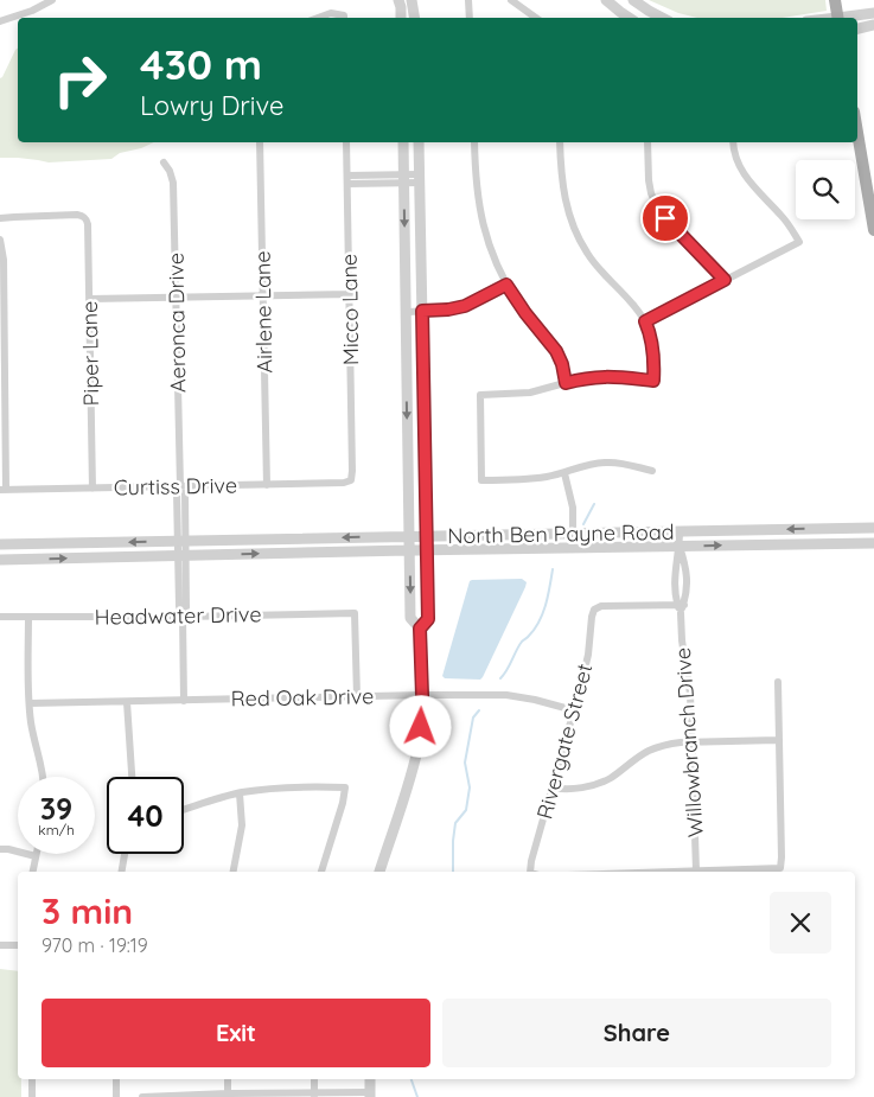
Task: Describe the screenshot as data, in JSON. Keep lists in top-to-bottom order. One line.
{"streets":{"street":["Micco Lane","Airlene Lane","Aeronca Drive","Piper Lane","Curtiss Drive","North Ben Payne Road","Headwater Drive","Red Oak Drive","Rivergate Street","Willowbranch Drive"]},"crossings":[["Micco Lane","Curtiss Drive"],["Airlene Lane","Curtiss Drive"],["Aeronca Drive","Curtiss Drive"],["Aeronca Drive","North Ben Payne Road"],["Aeronca Drive","Headwater Drive"],["Aeronca Drive","Red Oak Drive"],["Piper Lane","Curtiss Drive"],["North Ben Payne Road","Willowbranch Drive"],["Headwater Drive","Red Oak Drive"],["Red Oak Drive","Rivergate Street"],["Rivergate Street","Willowbranch Drive"]],"page":{"turn":["430 m","Lowry Drive"],"speed":"39 km/h","limit":"40","heading":["3 min","970 m · 19:19"],"buttons":["Exit","Share"]}}
